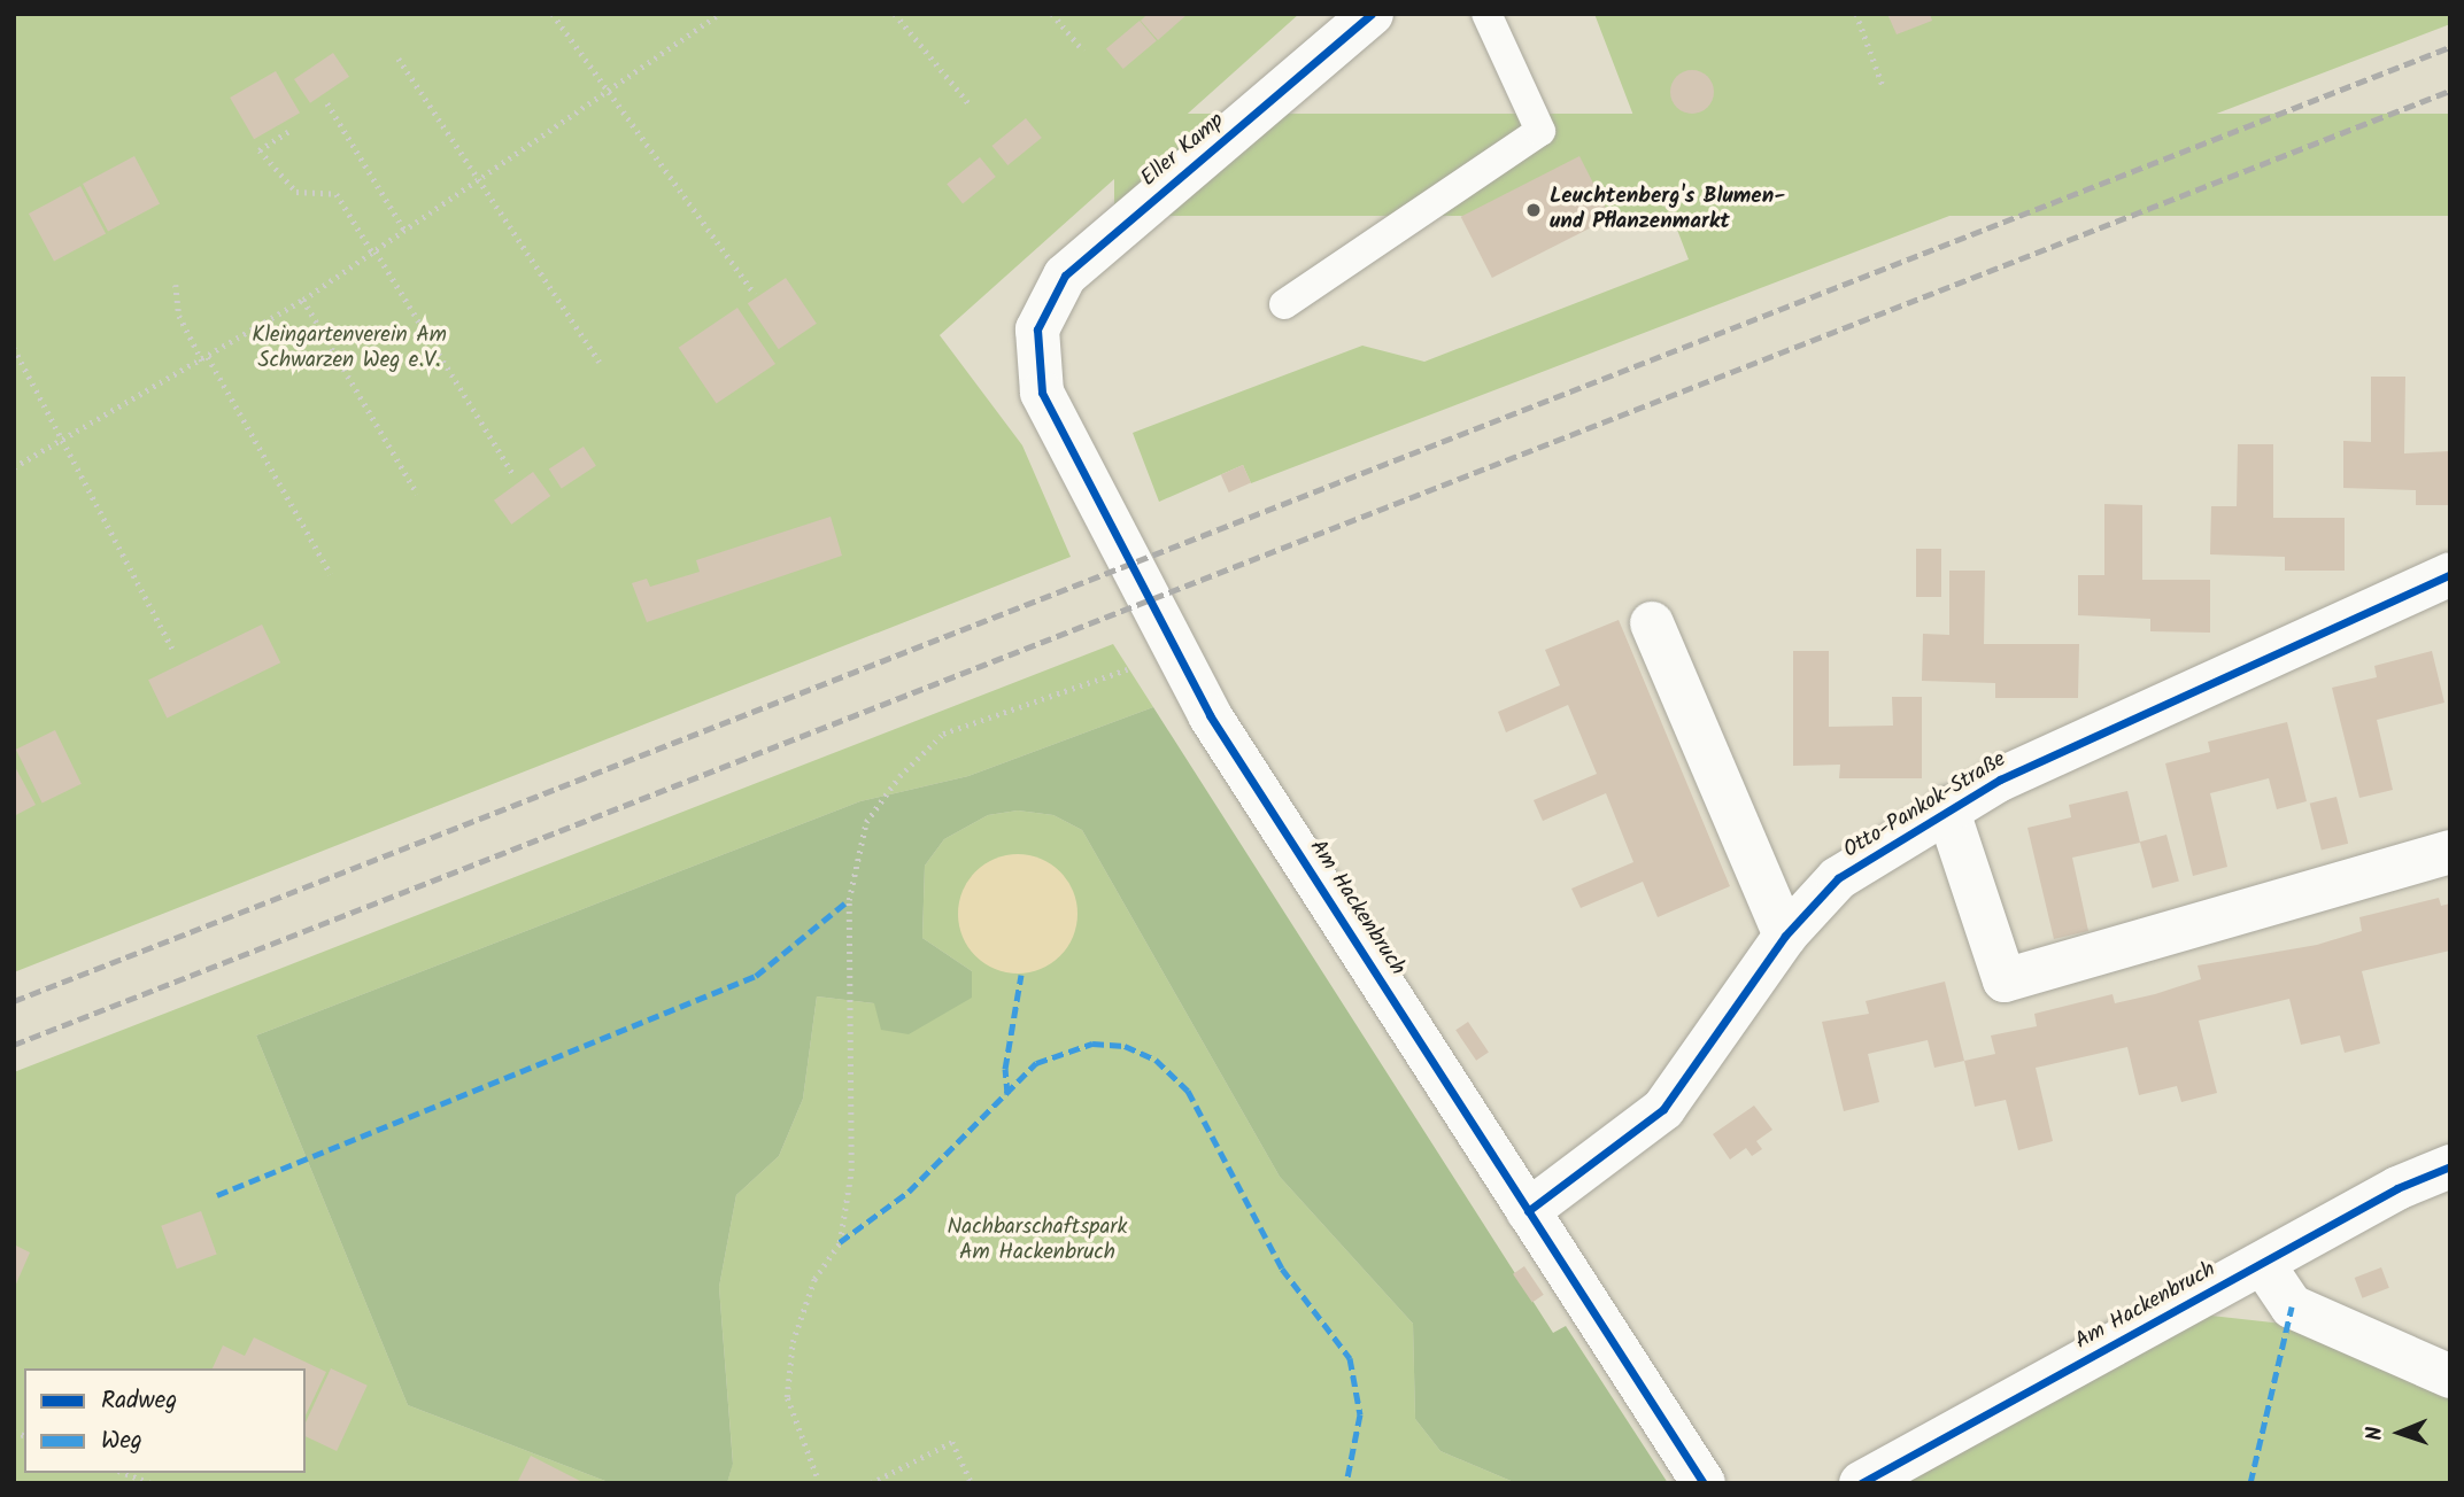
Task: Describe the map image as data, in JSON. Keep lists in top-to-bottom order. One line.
{"streets":{"street":["Eller Kamp","Otto-Pankok-Straße","Am Hackenbruch"]},"crossings":[["Eller Kamp","Am Hackenbruch"],["Otto-Pankok-Straße","Am Hackenbruch"]],"parks":["Kleingartenverein Am Schwarzen Weg e.V.","Nachbarschaftspark Am Hackenbruch"],"places":["Leuchtenberg's Blumen- und Pflanzenmarkt"],"legend":["Radweg","Weg"],"north":"left"}
